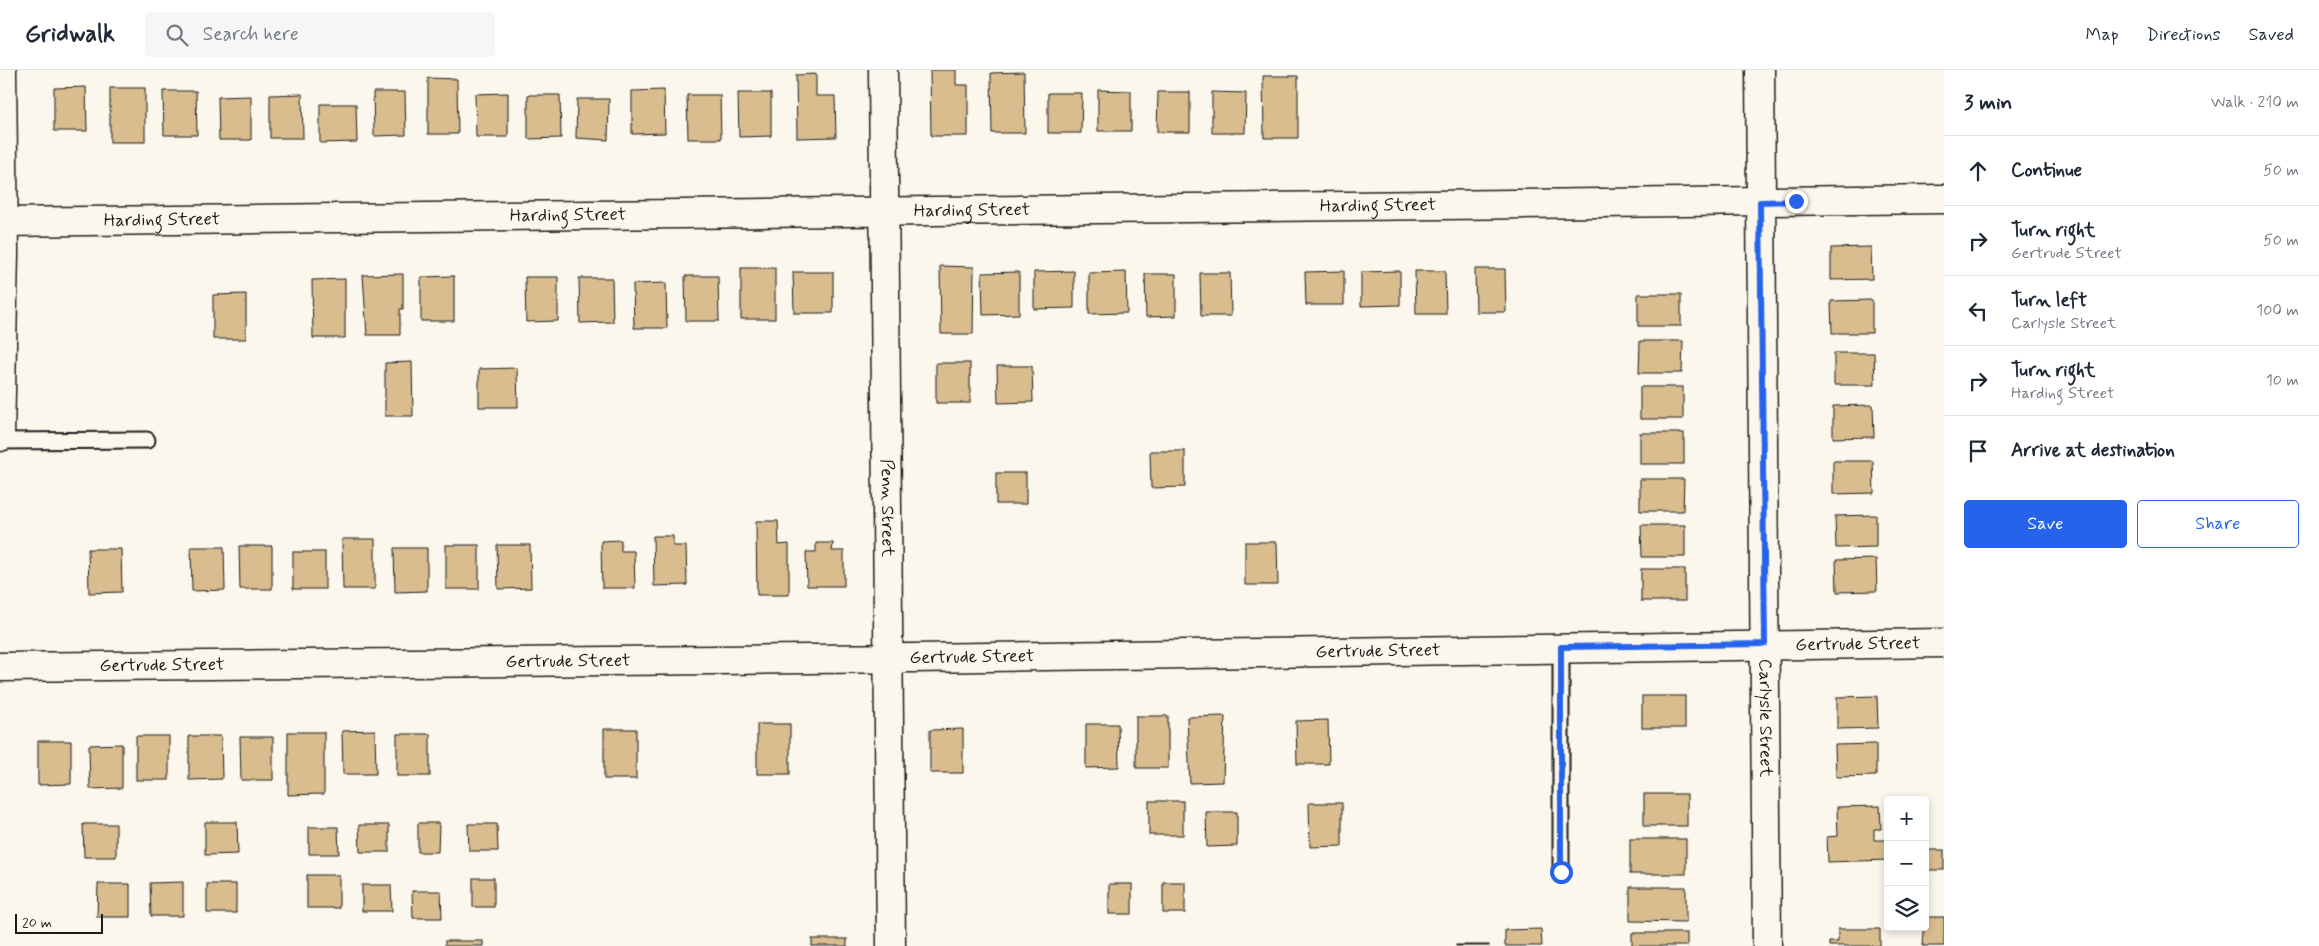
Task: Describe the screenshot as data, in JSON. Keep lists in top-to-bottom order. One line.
{"streets":{"street":["Harding Street","Penn Street","Gertrude Street","Carlysle Street"]},"crossings":[["Harding Street","Penn Street"],["Harding Street","Carlysle Street"],["Penn Street","Gertrude Street"],["Gertrude Street","Carlysle Street"]],"scale_bar":"20 m","page":{"header":"Gridwalk","search":"Search here","nav":["Map","Directions","Saved"],"heading":["3 min","Walk · 210 m"],"list":[["Continue","50 m"],["Turn right","Gertrude Street","50 m"],["Turn left","Carlysle Street","100 m"],["Turn right","Harding Street","10 m"],"Arrive at destination"],"buttons":["Save","Share"],"map_buttons":["+","−"],"scale":"20 m"}}
